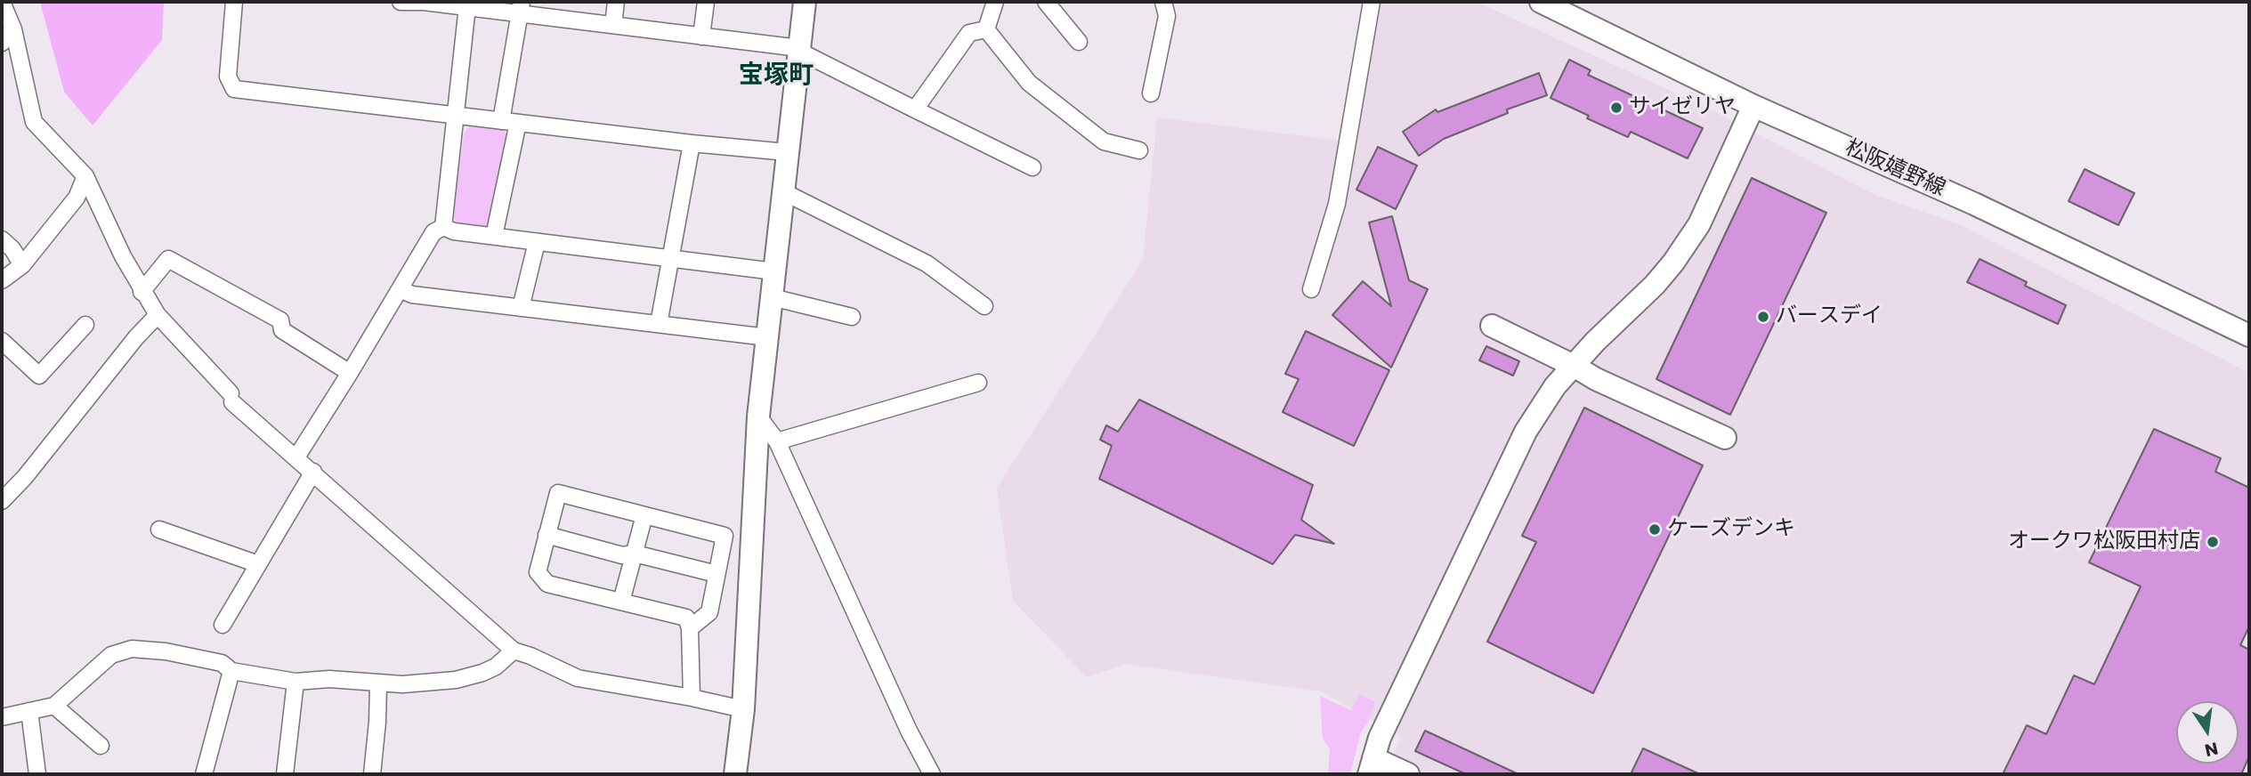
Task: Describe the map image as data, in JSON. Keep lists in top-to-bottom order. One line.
{"streets":{"street":["松阪嬉野線"]},"districts":["宝塚町"],"places":["サイゼリヤ","バースデイ","ケーズデンキ","オークワ松阪田村店"],"north":"bottom"}
